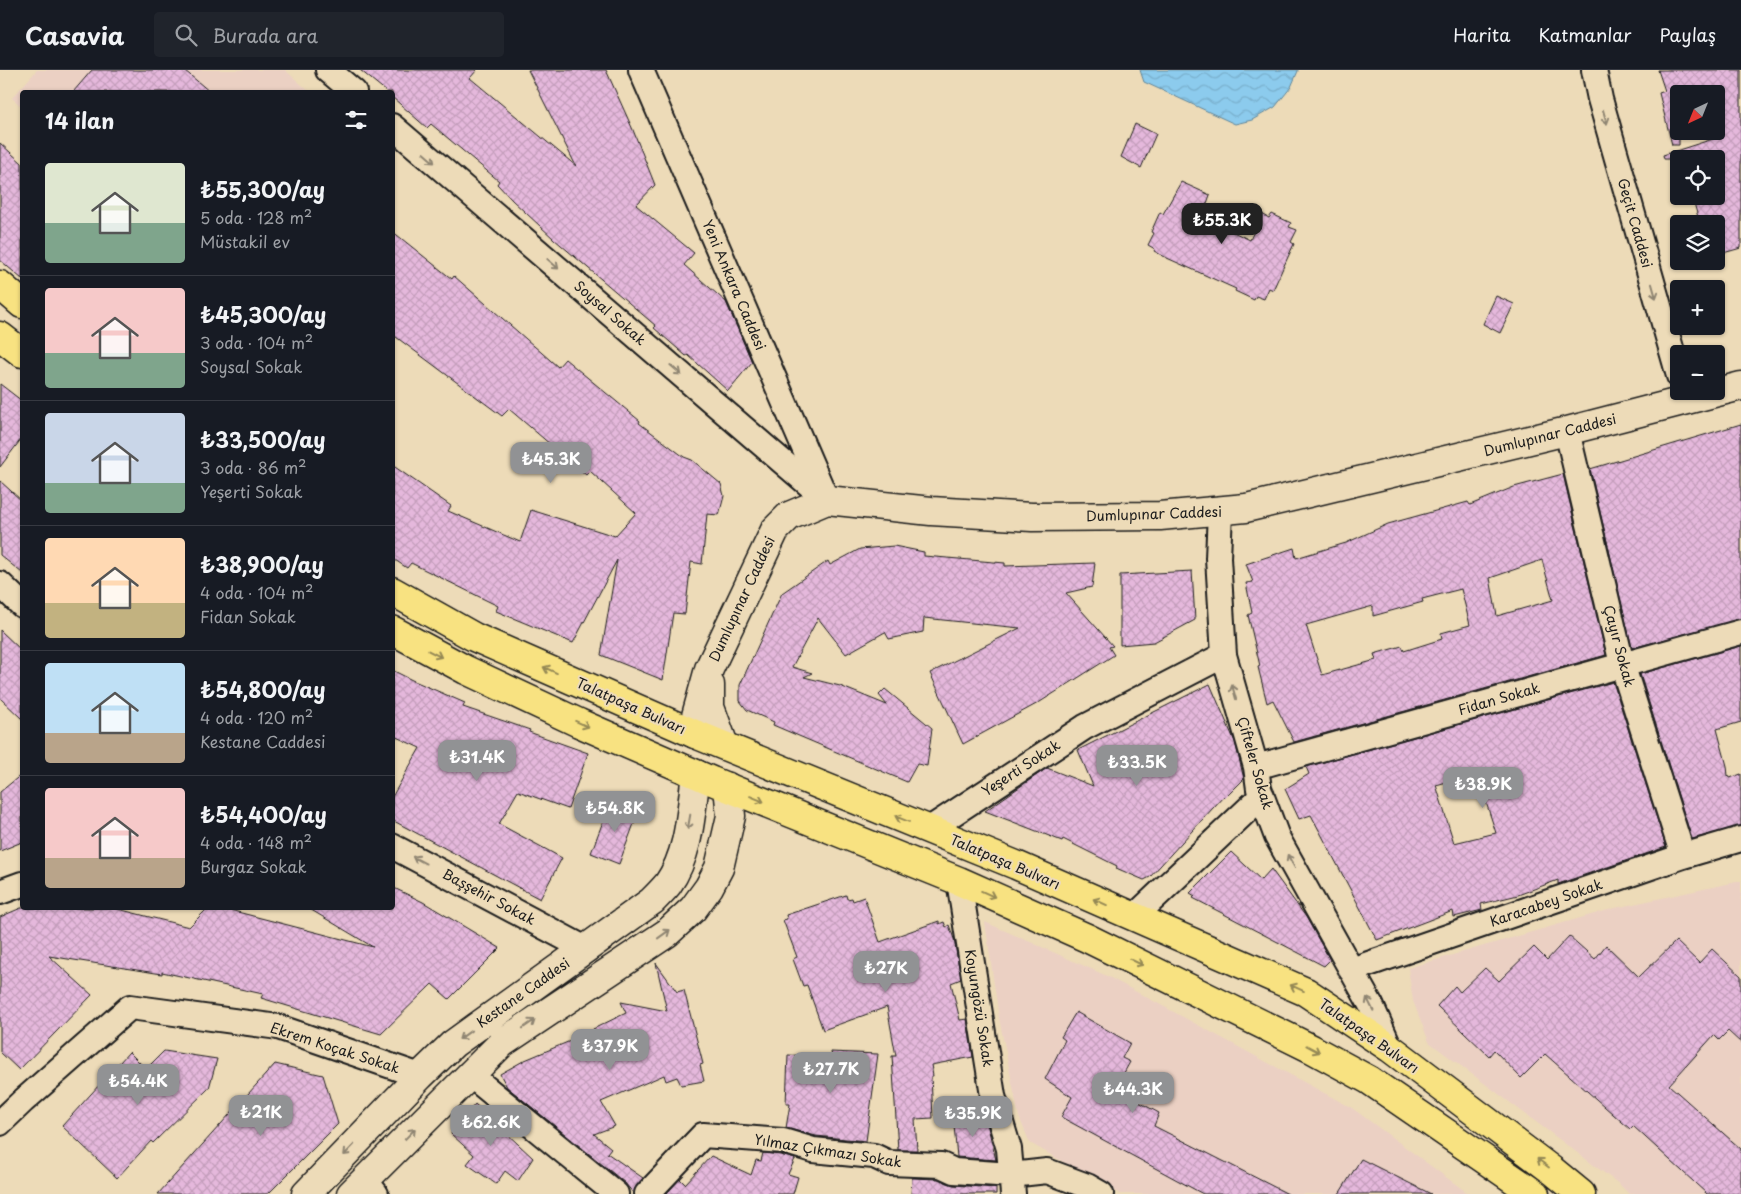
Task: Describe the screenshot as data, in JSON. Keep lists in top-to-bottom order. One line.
{"streets":{"main road":["Dumlupınar Caddesi","Talatpaşa Bulvarı","Kestane Caddesi"],"street":["Geçit Caddesi","Yeni Ankara Caddesi","Soysal Sokak","Çayır Sokak","Fidan Sokak","Çifteler Sokak","Yeşerti Sokak","Başşehir Sokak","Karacabey Sokak","Koyungözü Sokak","Ekrem Koçak Sokak","Yılmaz Çıkmazı Sokak"]},"crossings":[["Yeni Ankara Caddesi","Soysal Sokak"],["Yeni Ankara Caddesi","Dumlupınar Caddesi"],["Soysal Sokak","Dumlupınar Caddesi"],["Dumlupınar Caddesi","Çayır Sokak"],["Dumlupınar Caddesi","Talatpaşa Bulvarı"],["Dumlupınar Caddesi","Çifteler Sokak"],["Çayır Sokak","Fidan Sokak"],["Çayır Sokak","Karacabey Sokak"],["Fidan Sokak","Çifteler Sokak"],["Talatpaşa Bulvarı","Çifteler Sokak"],["Talatpaşa Bulvarı","Yeşerti Sokak"],["Çifteler Sokak","Yeşerti Sokak"],["Çifteler Sokak","Karacabey Sokak"],["Başşehir Sokak","Kestane Caddesi"],["Kestane Caddesi","Ekrem Koçak Sokak"],["Koyungözü Sokak","Yılmaz Çıkmazı Sokak"]],"one_way":["Geçit Caddesi","Soysal Sokak","Çifteler Sokak","Başşehir Sokak"],"north":"bottom left","page":{"header":"Casavia","search":"Burada ara","nav":["Harita","Katmanlar","Paylaş"],"map_buttons":["+","−"],"heading":"14 ilan","list":[{"name":"₺55,300/ay","note":"5 oda · 128 m² · Müstakil ev"},{"name":"₺45,300/ay","note":"3 oda · 104 m² · Soysal Sokak"},{"name":"₺33,500/ay","note":"3 oda · 86 m² · Yeşerti Sokak"},{"name":"₺38,900/ay","note":"4 oda · 104 m² · Fidan Sokak"},{"name":"₺54,800/ay","note":"4 oda · 120 m² · Kestane Caddesi"},{"name":"₺54,400/ay","note":"4 oda · 148 m² · Burgaz Sokak"}],"price":["₺55.3K","₺45.3K","₺31.4K","₺33.5K","₺38.9K","₺54.8K","₺27K","₺37.9K","₺27.7K","₺54.4K","₺44.3K","₺21K","₺35.9K","₺62.6K"]}}
